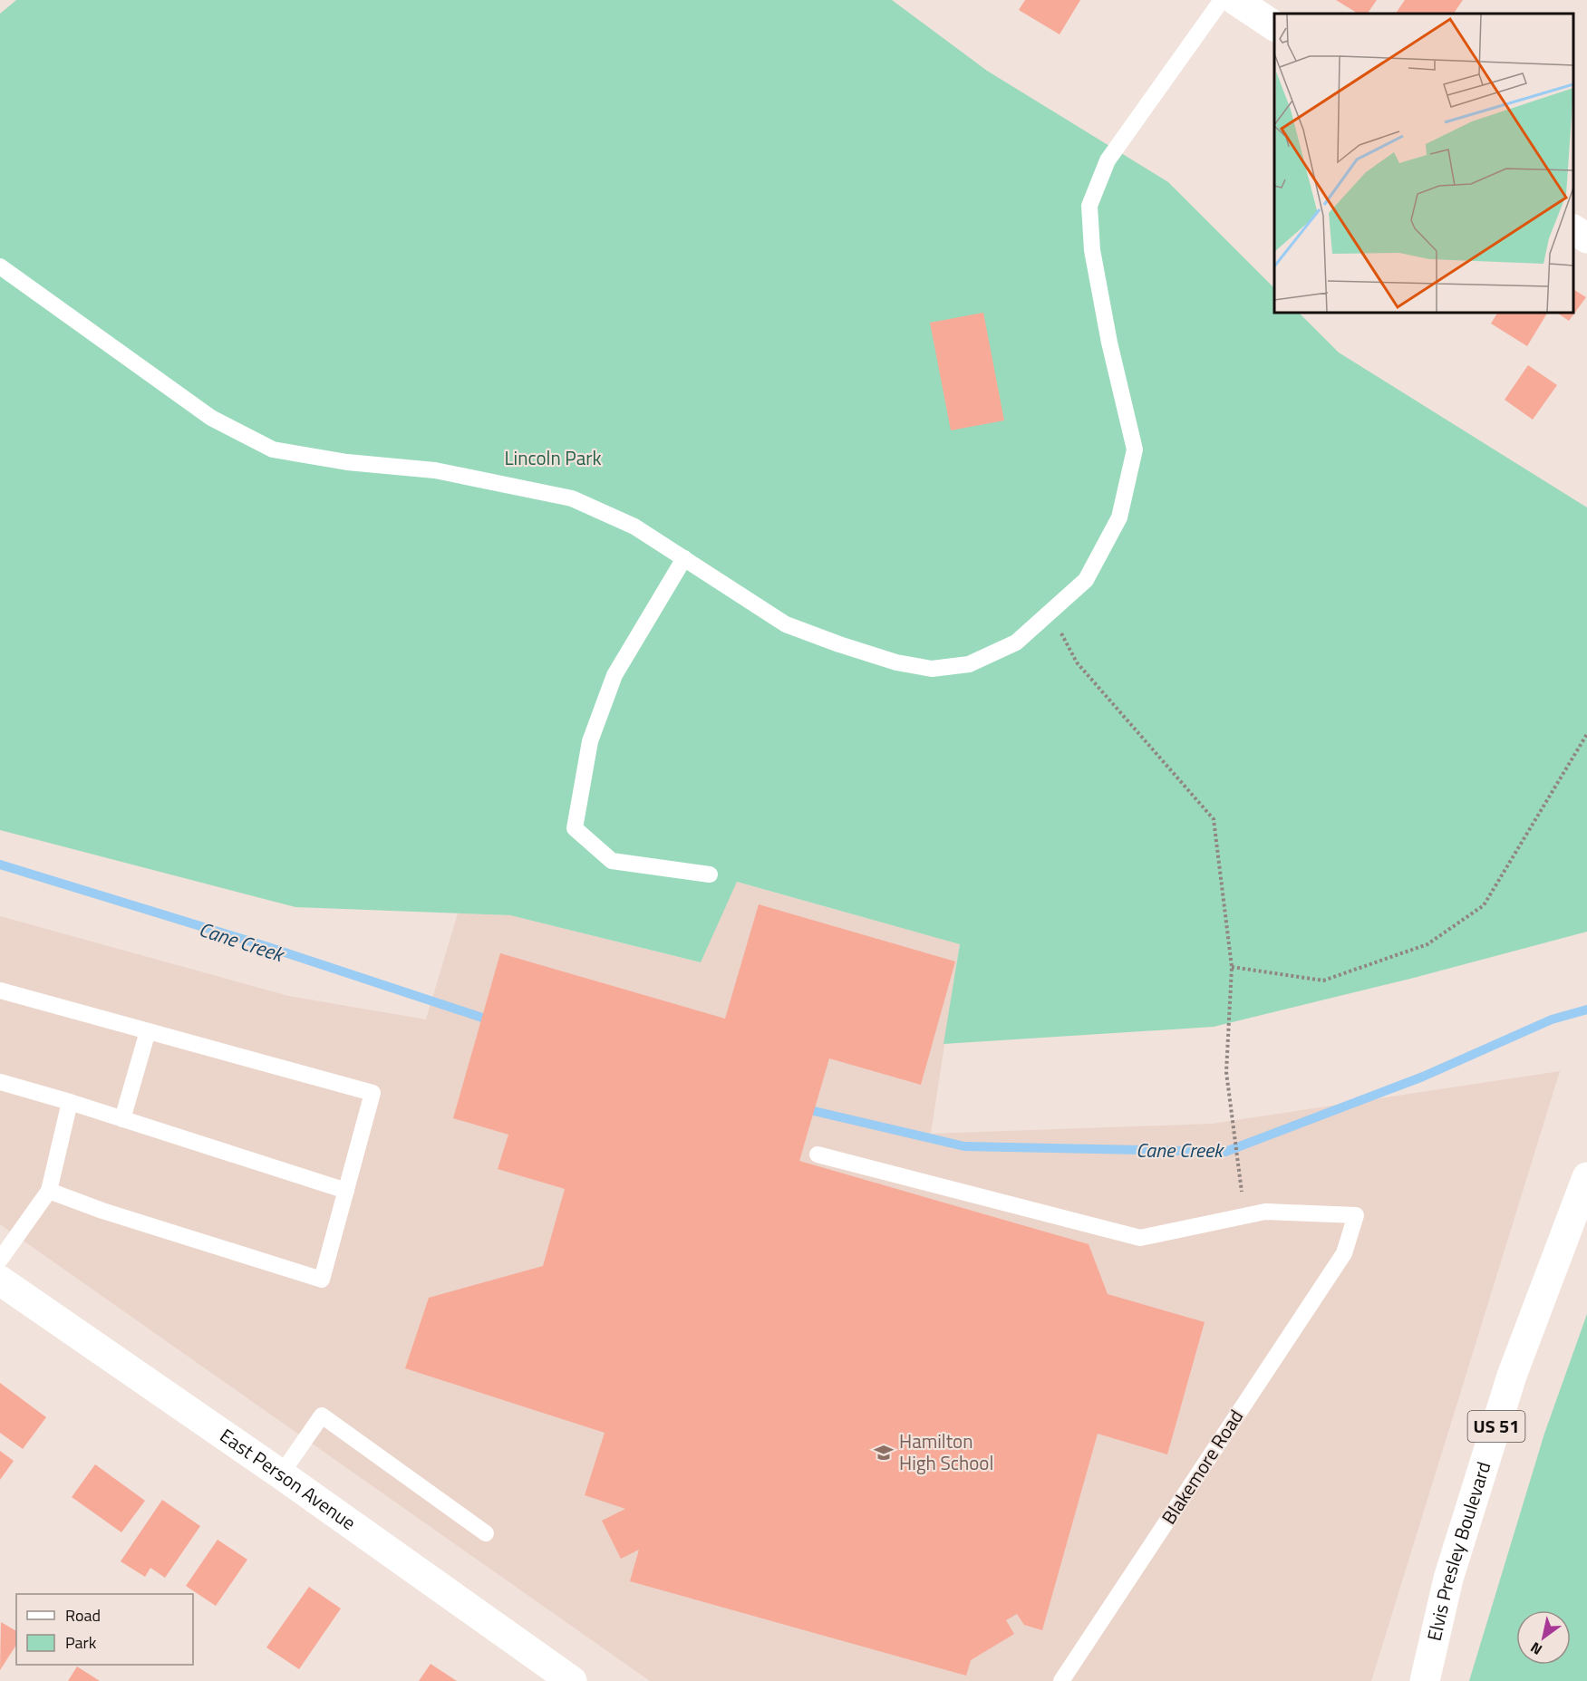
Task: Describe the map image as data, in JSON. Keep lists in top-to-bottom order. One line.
{"streets":{"main road":["US 51","East Person Avenue","Elvis Presley Boulevard"],"lane":["Blakemore Road"]},"water":["Cane Creek"],"parks":["Lincoln Park"],"places":{"school or university":["Hamilton High School"]},"legend":["Road","Park"],"north":"bottom left"}
